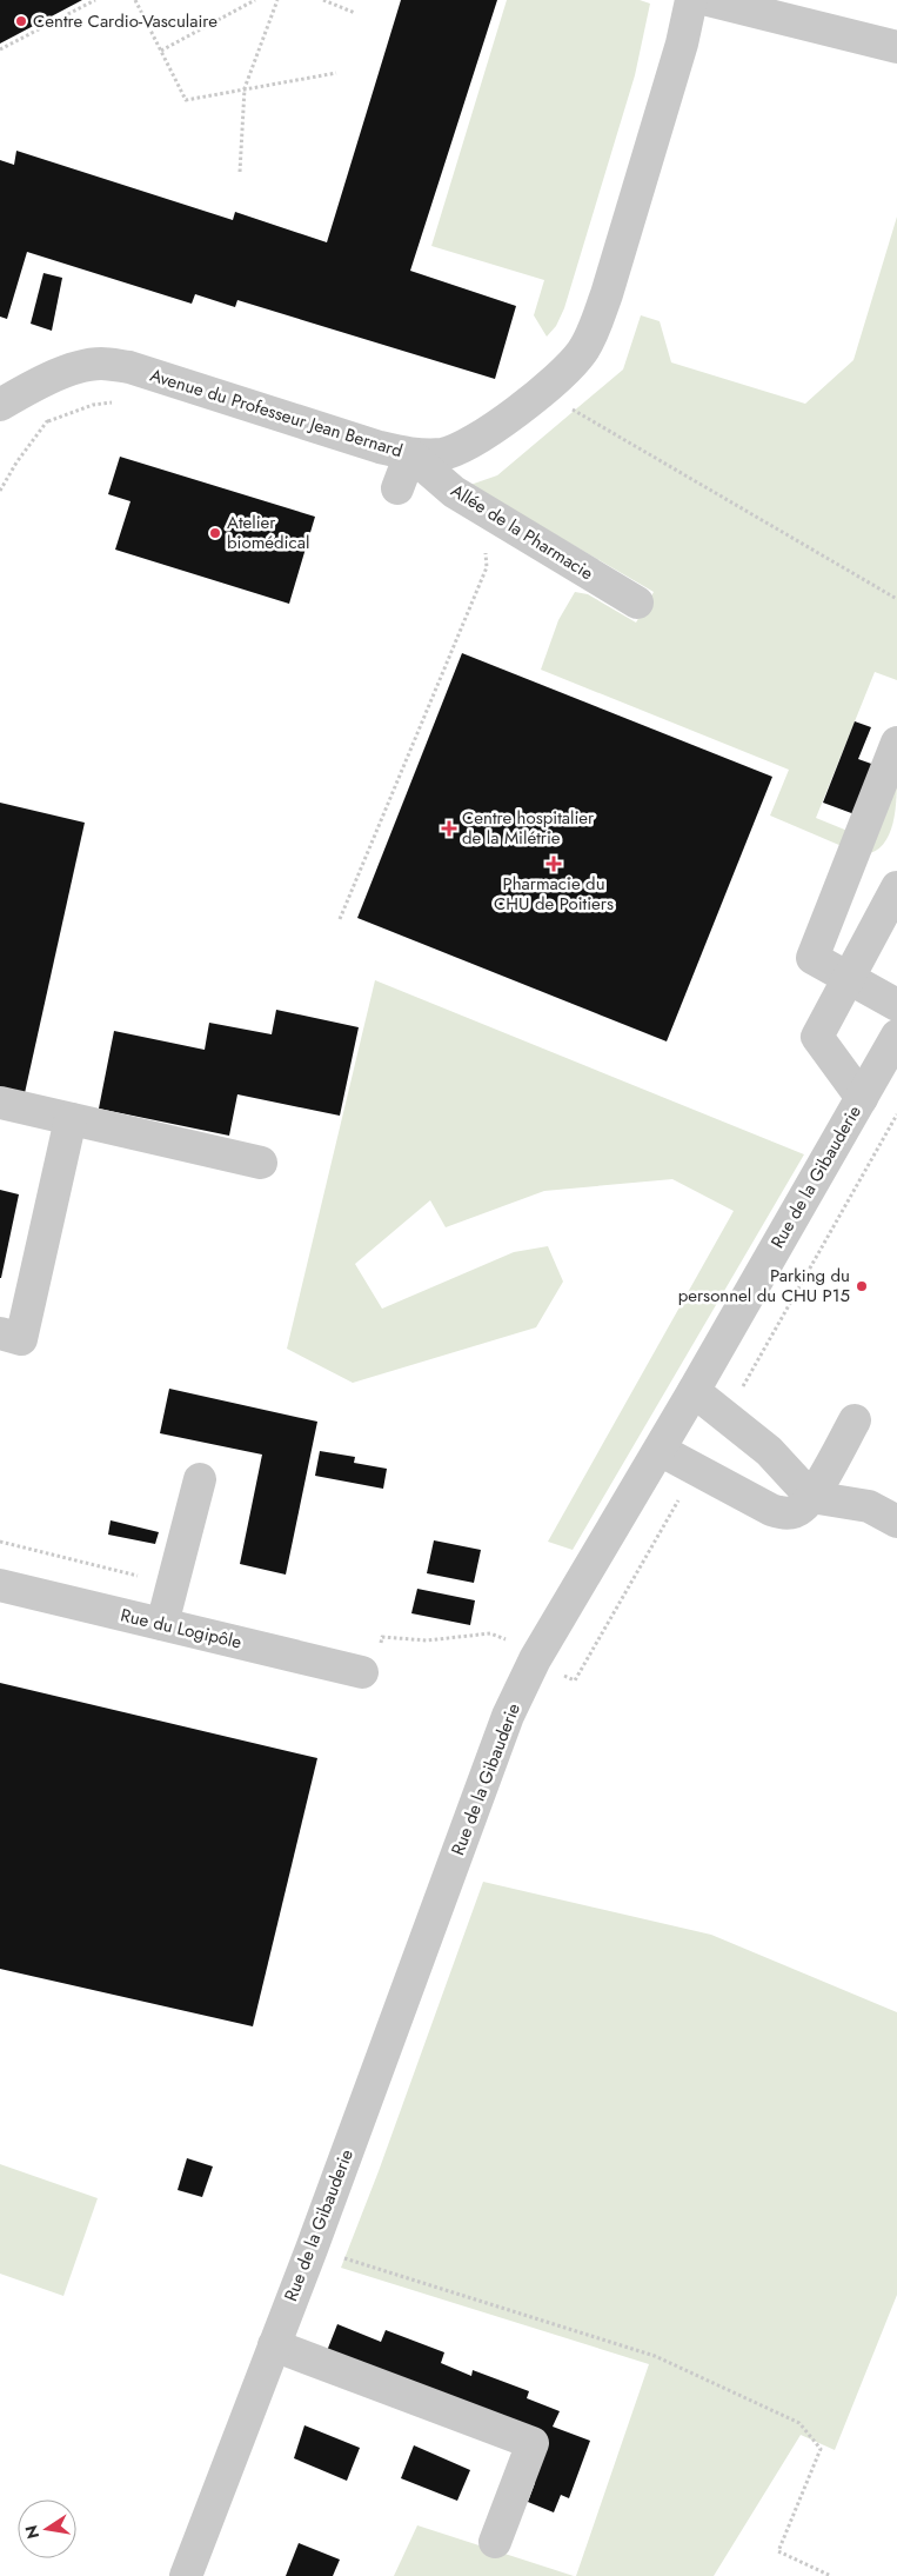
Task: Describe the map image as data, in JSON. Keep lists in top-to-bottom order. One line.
{"streets":{"street":["Avenue du Professeur Jean Bernard","Allée de la Pharmacie","Rue de la Gibauderie","Rue du Logipôle"]},"crossings":[["Avenue du Professeur Jean Bernard","Allée de la Pharmacie"]],"places":{"other":["Centre Cardio-Vasculaire","Atelier biomédical","Parking du personnel du CHU P15"],"health":["Centre hospitalier de la Milétrie","Pharmacie du CHU de Poitiers"]},"north":"left"}
